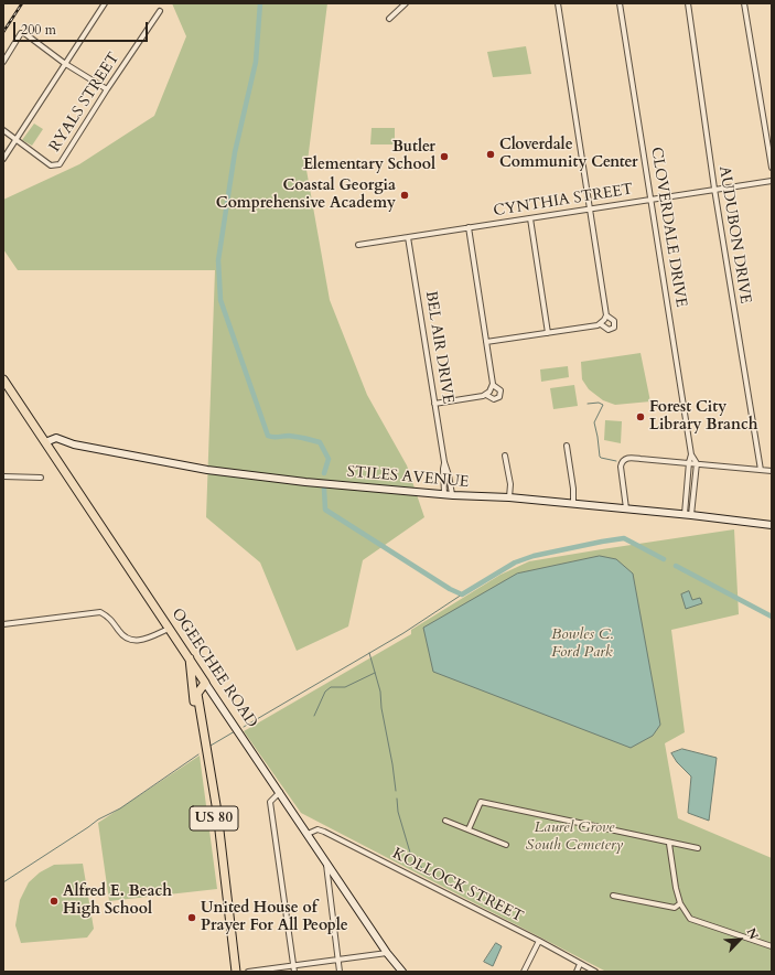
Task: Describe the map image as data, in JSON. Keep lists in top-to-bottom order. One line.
{"streets":{"main road":["OGEECHEE ROAD","US 80"],"street":["RYALS STREET","CYNTHIA STREET","CLOVERDALE DRIVE","AUDUBON DRIVE","BEL AIR DRIVE","STILES AVENUE","KOLLOCK STREET"]},"crossings":[["CYNTHIA STREET","CLOVERDALE DRIVE"],["CYNTHIA STREET","AUDUBON DRIVE"],["CYNTHIA STREET","BEL AIR DRIVE"],["BEL AIR DRIVE","STILES AVENUE"],["STILES AVENUE","OGEECHEE ROAD"],["OGEECHEE ROAD","US 80"],["OGEECHEE ROAD","KOLLOCK STREET"]],"parks":["Bowles C. Ford Park","Laurel Grove South Cemetery"],"places":["Cloverdale Community Center","Butler Elementary School","Coastal Georgia Comprehensive Academy","Forest City Library Branch","Alfred E. Beach High School","United House of Prayer For All People"],"scale_bar":"200 m","north":"top right"}
